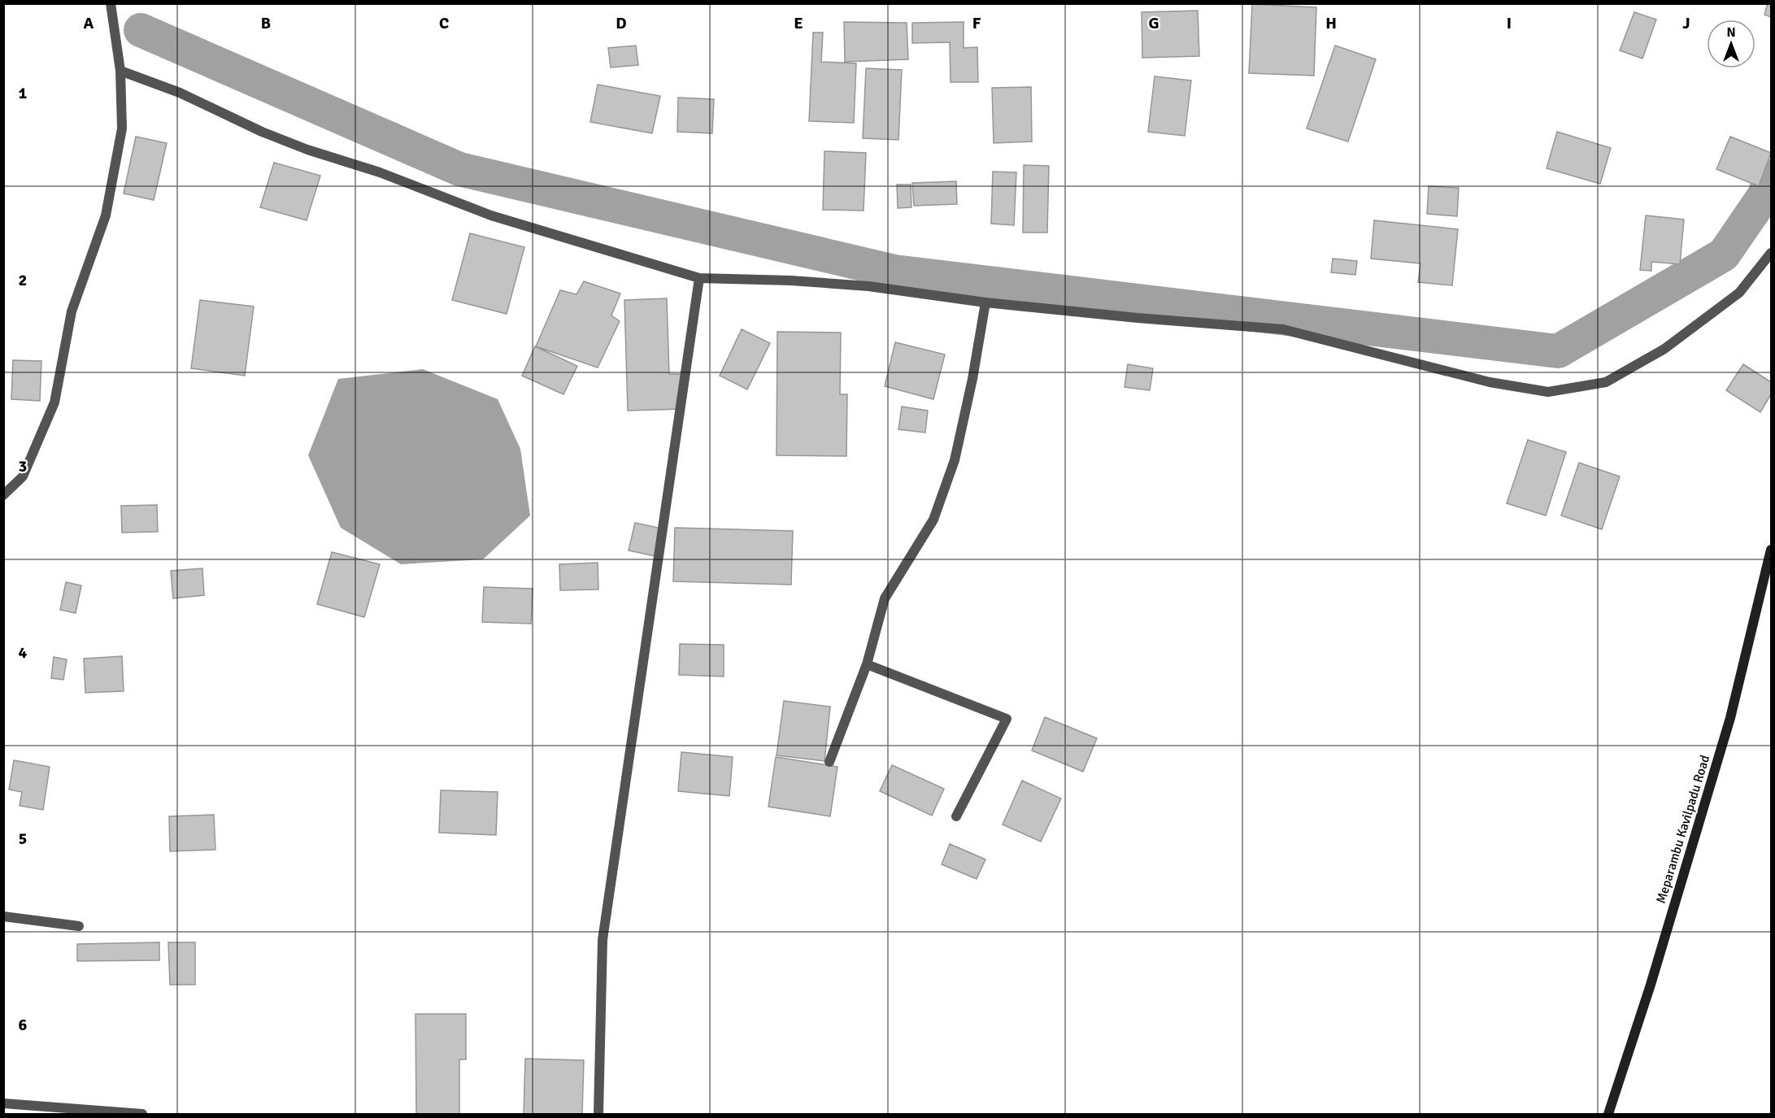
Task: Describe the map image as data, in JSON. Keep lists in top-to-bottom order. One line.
{"streets":{"main road":["Meparambu Kavilpadu Road"]},"north":"top","grid":{"columns":["A","B","C","D","E","F","G","H","I","J"],"rows":["1","2","3","4","5","6"]}}
